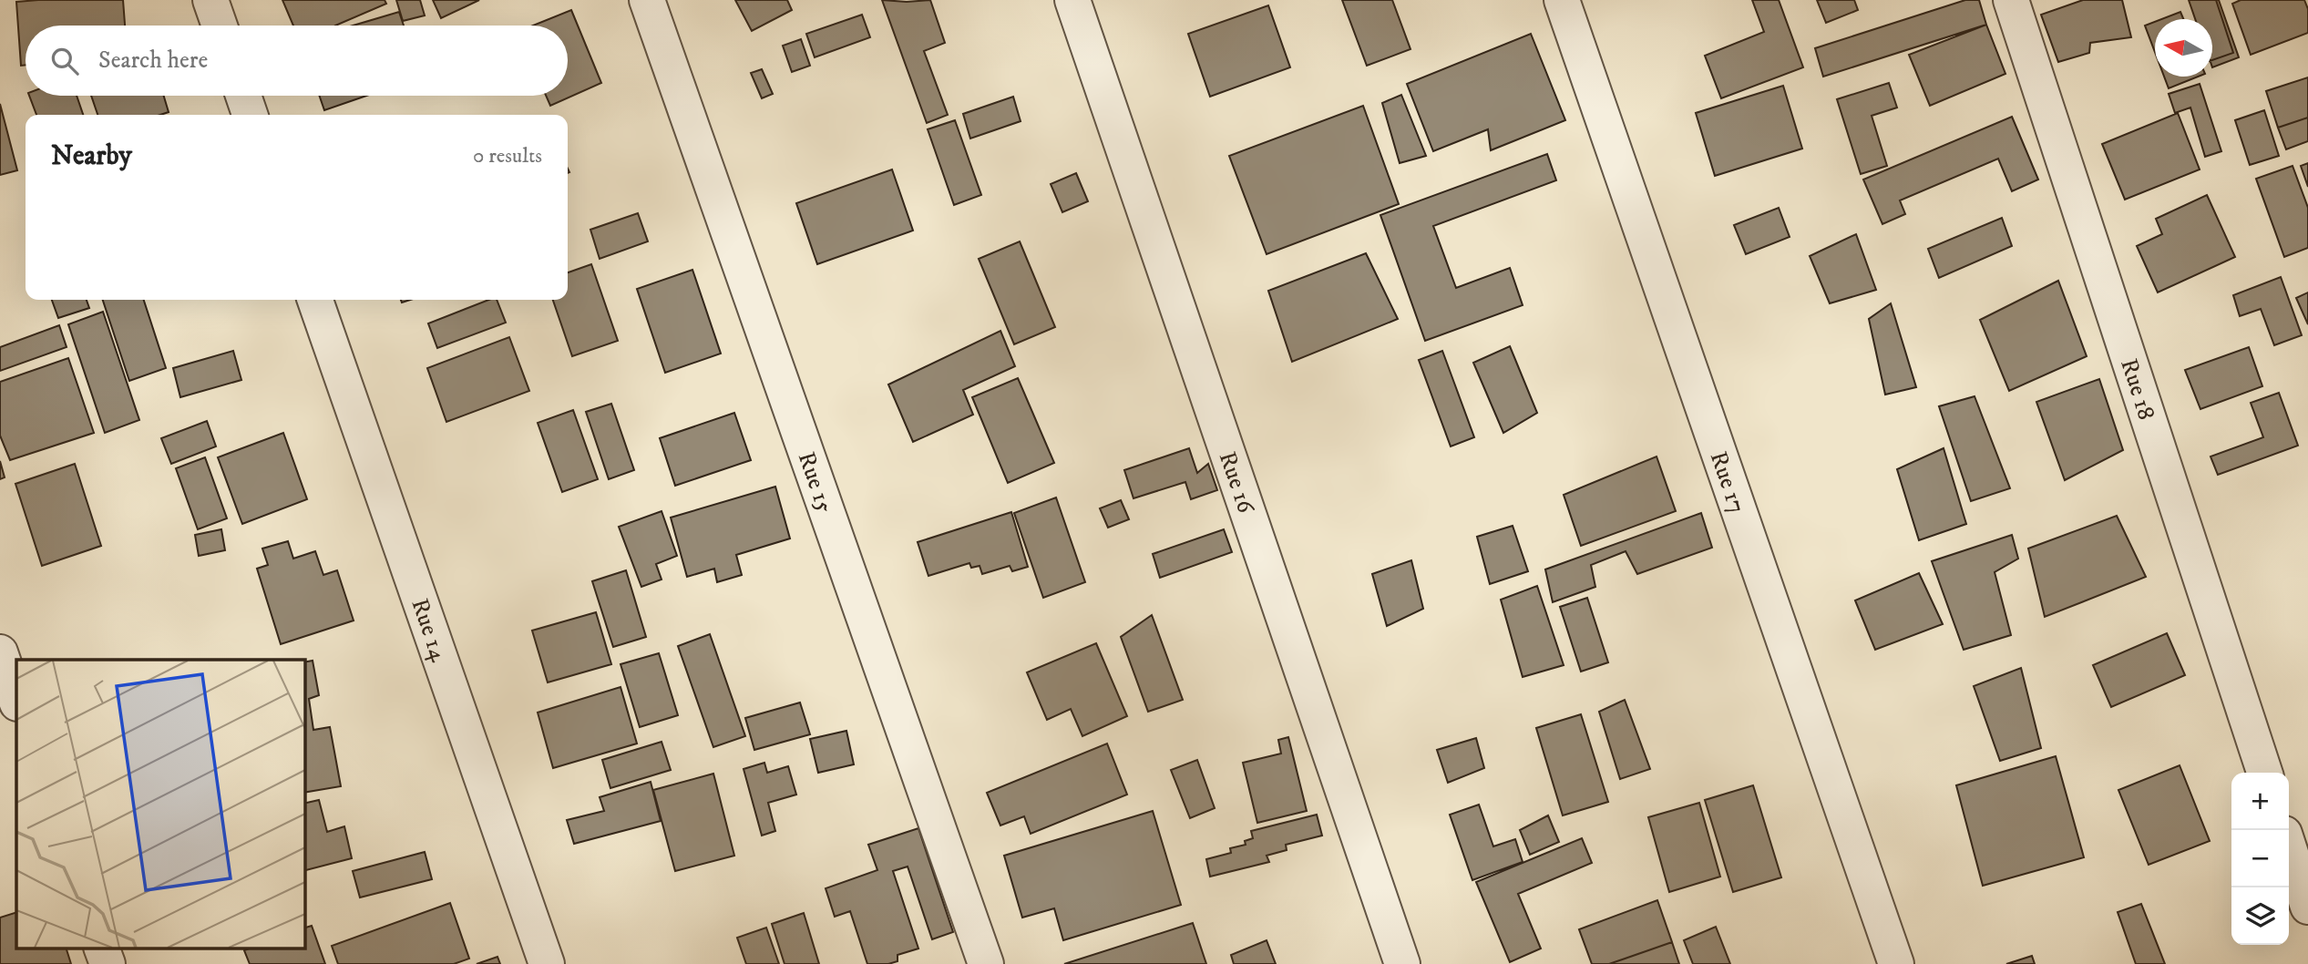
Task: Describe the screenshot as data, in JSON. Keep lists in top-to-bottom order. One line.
{"streets":{"street":["Rue 18","Rue 15","Rue 16","Rue 17","Rue 14"]},"north":"left","page":{"search":"Search here","heading":["Nearby","0 results"],"map_buttons":["+","−"]}}
